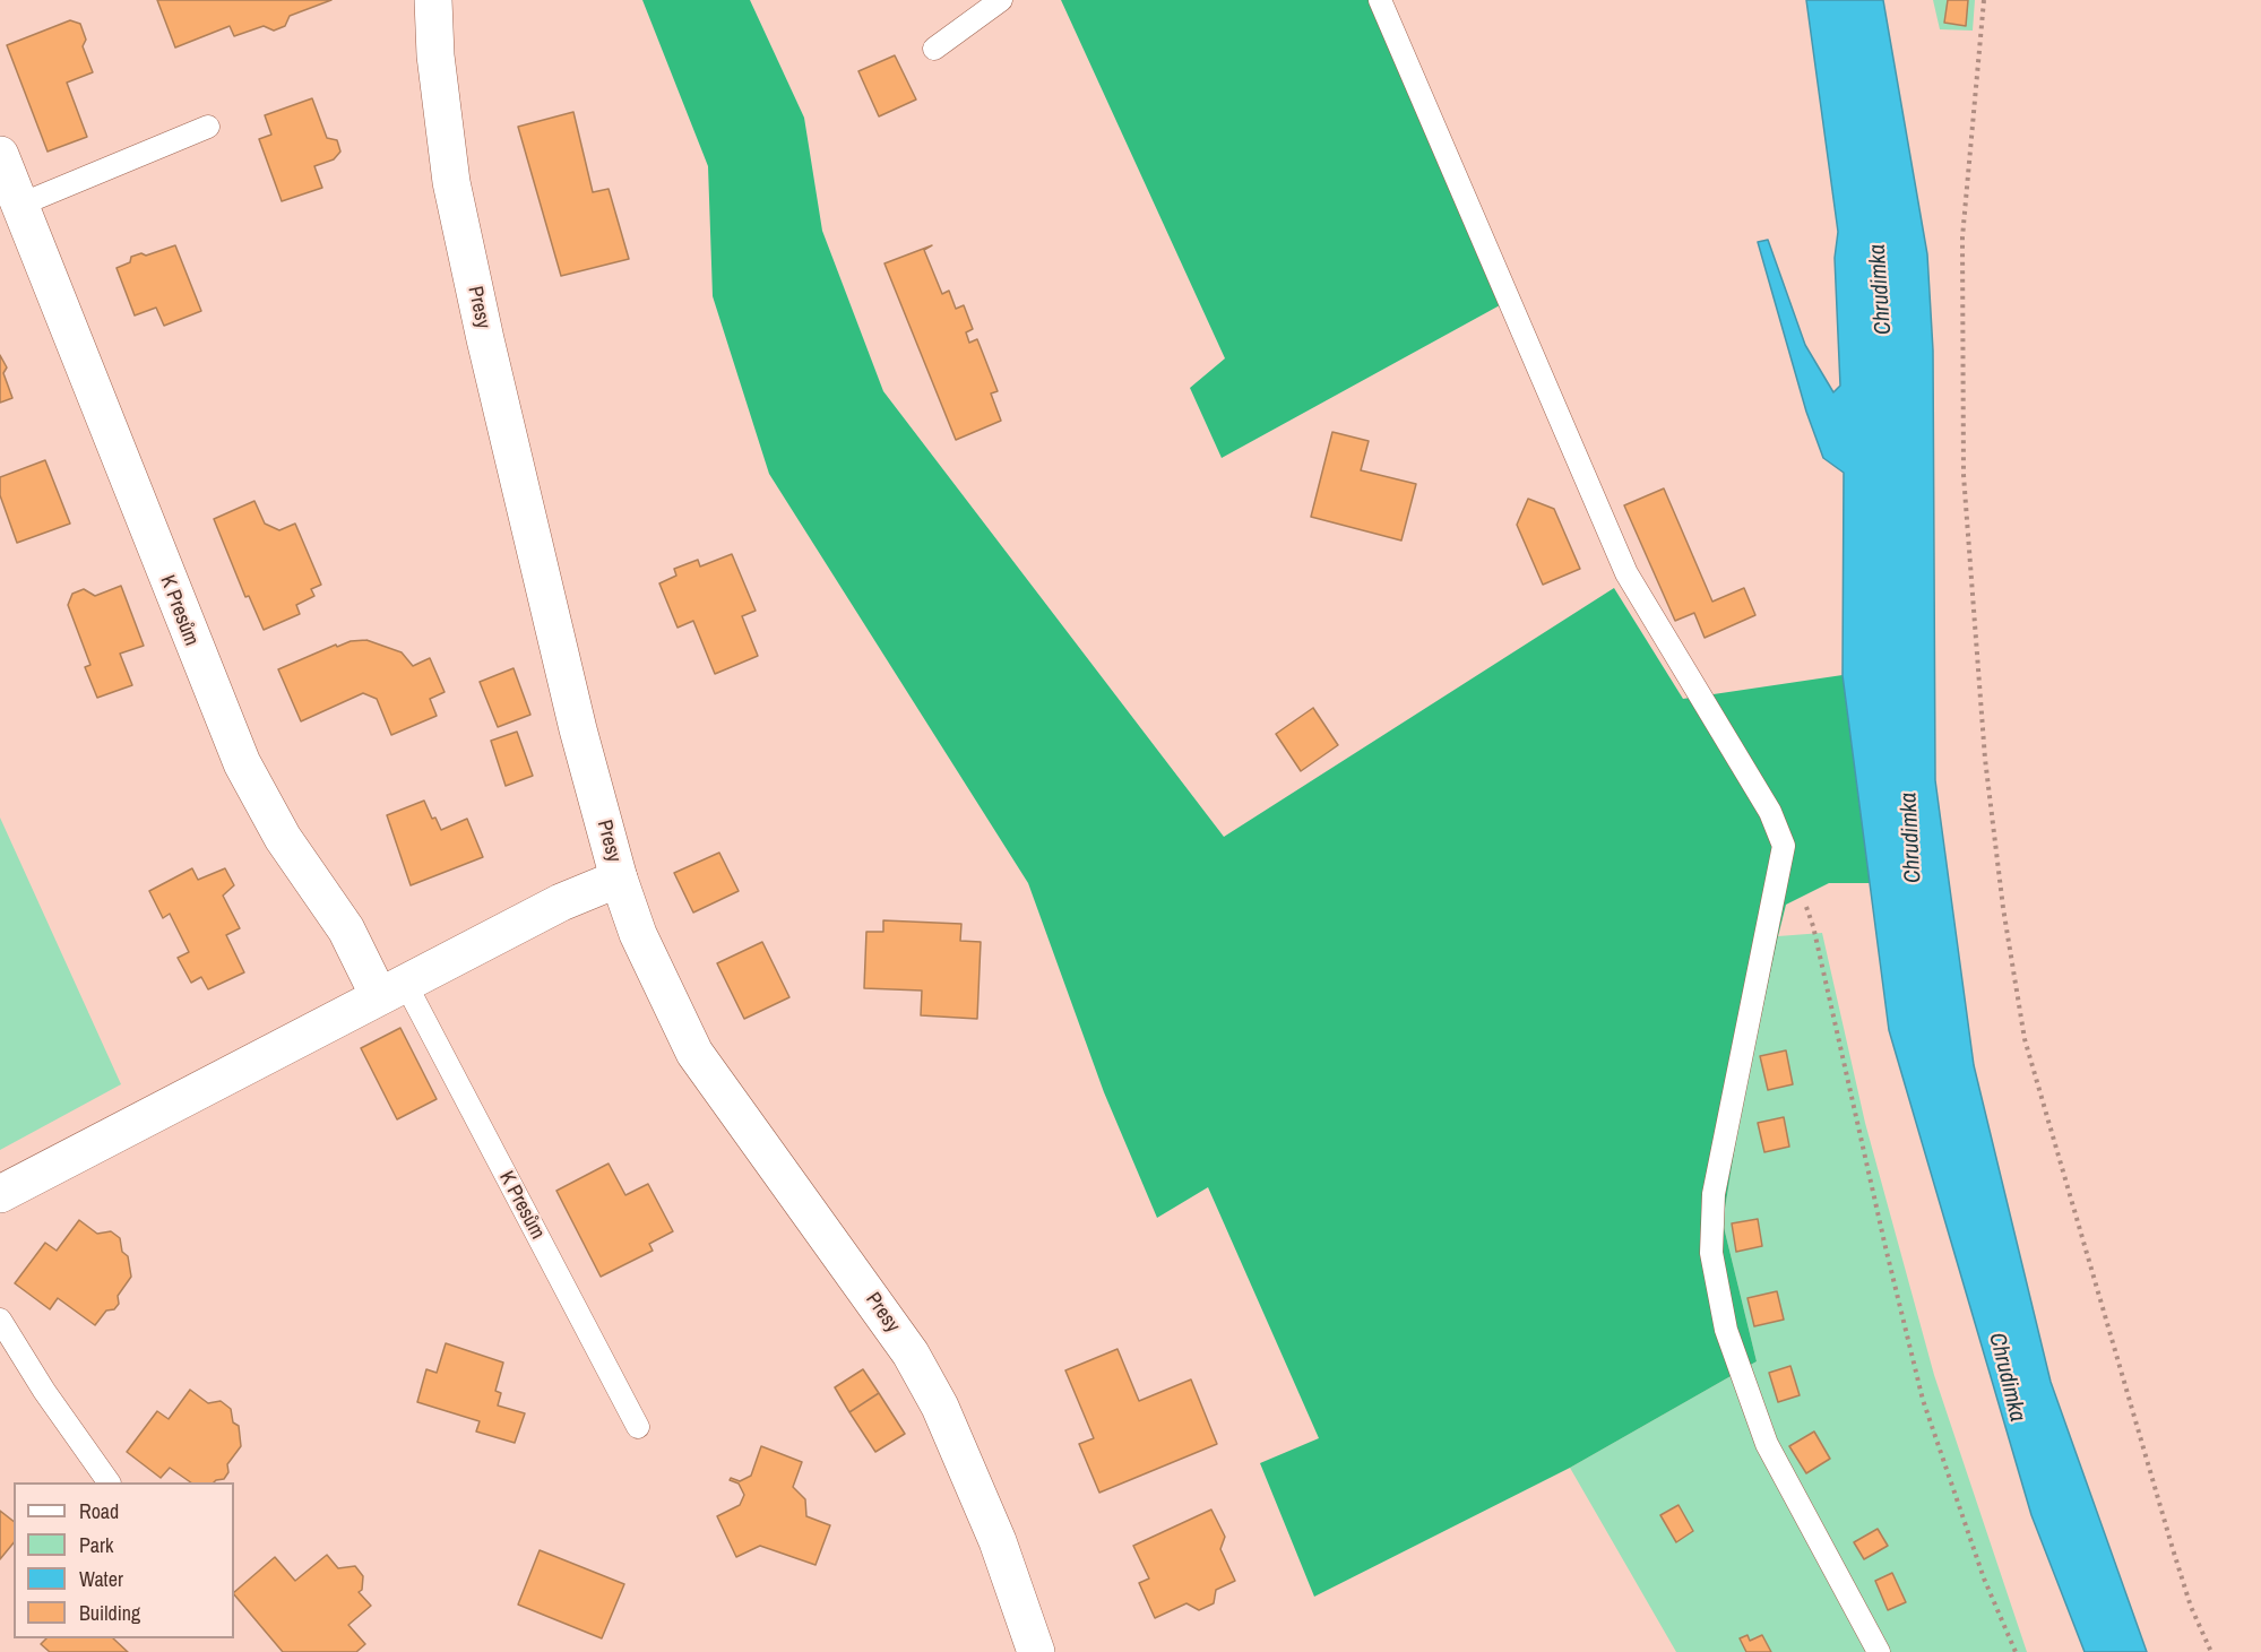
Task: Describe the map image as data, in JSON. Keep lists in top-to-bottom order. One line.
{"streets":{"street":["Presy","K Presům"]},"water":["Chrudimka"],"legend":["Road","Park","Water","Building"]}
